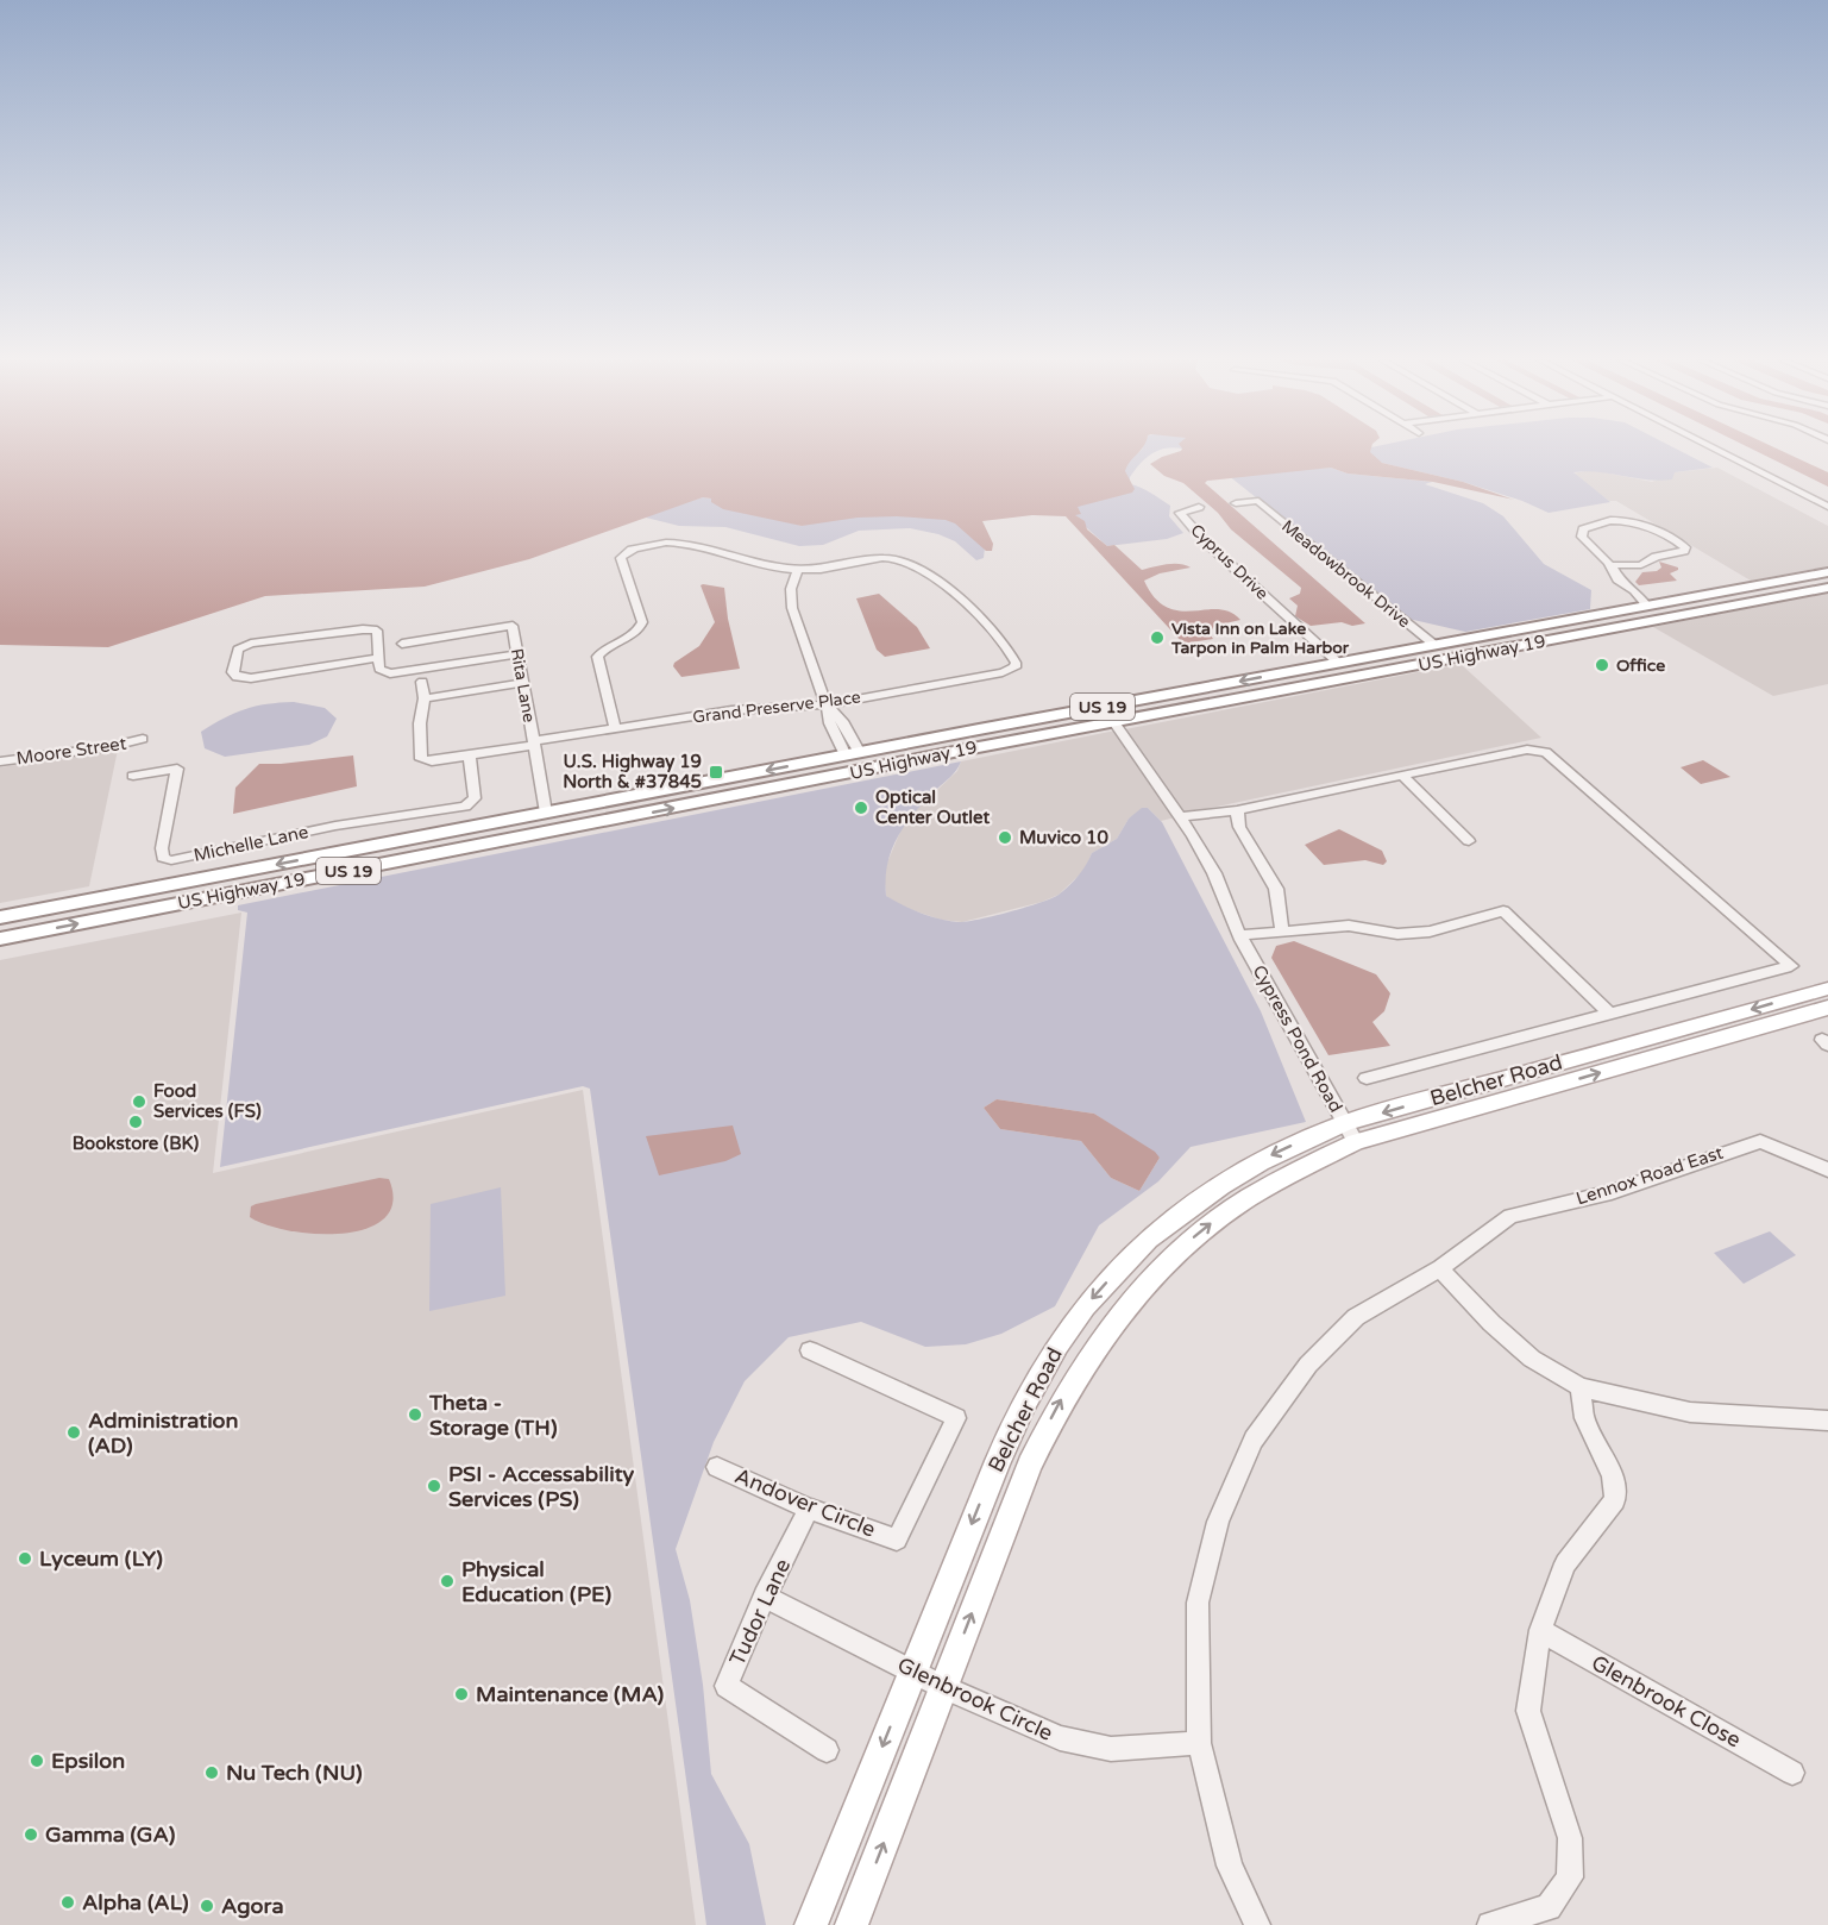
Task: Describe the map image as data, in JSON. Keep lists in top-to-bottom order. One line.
{"streets":{"highway":["US Highway 19","US 19"],"main road":["Belcher Road"],"street":["Cyprus Drive","Meadowbrook Drive","Rita Lane","Grand Preserve Place","Moore Street","Michelle Lane","Cypress Pond Road","Lennox Road East","Andover Circle","Tudor Lane","Glenbrook Circle","Glenbrook Close"]},"crossings":[["Cyprus Drive","US Highway 19"],["Meadowbrook Drive","US Highway 19"],["US Highway 19","Rita Lane"],["US Highway 19","Cypress Pond Road"],["Rita Lane","Grand Preserve Place"],["Grand Preserve Place","Michelle Lane"],["Cypress Pond Road","Belcher Road"],["Belcher Road","Glenbrook Circle"],["Lennox Road East","Glenbrook Circle"],["Andover Circle","Tudor Lane"],["Tudor Lane","Glenbrook Circle"]],"places":{"other":["Vista Inn on Lake Tarpon in Palm Harbor","Office","Optical Center Outlet","Muvico 10","Food Services (FS)","Bookstore (BK)","Theta - Storage (TH)","Administration (AD)","PSI - Accessability Services (PS)","Lyceum (LY)","Physical Education (PE)","Maintenance (MA)","Epsilon","Nu Tech (NU)","Gamma (GA)","Alpha (AL)","Agora"],"transit":["U.S. Highway 19 North & #37845"]}}
